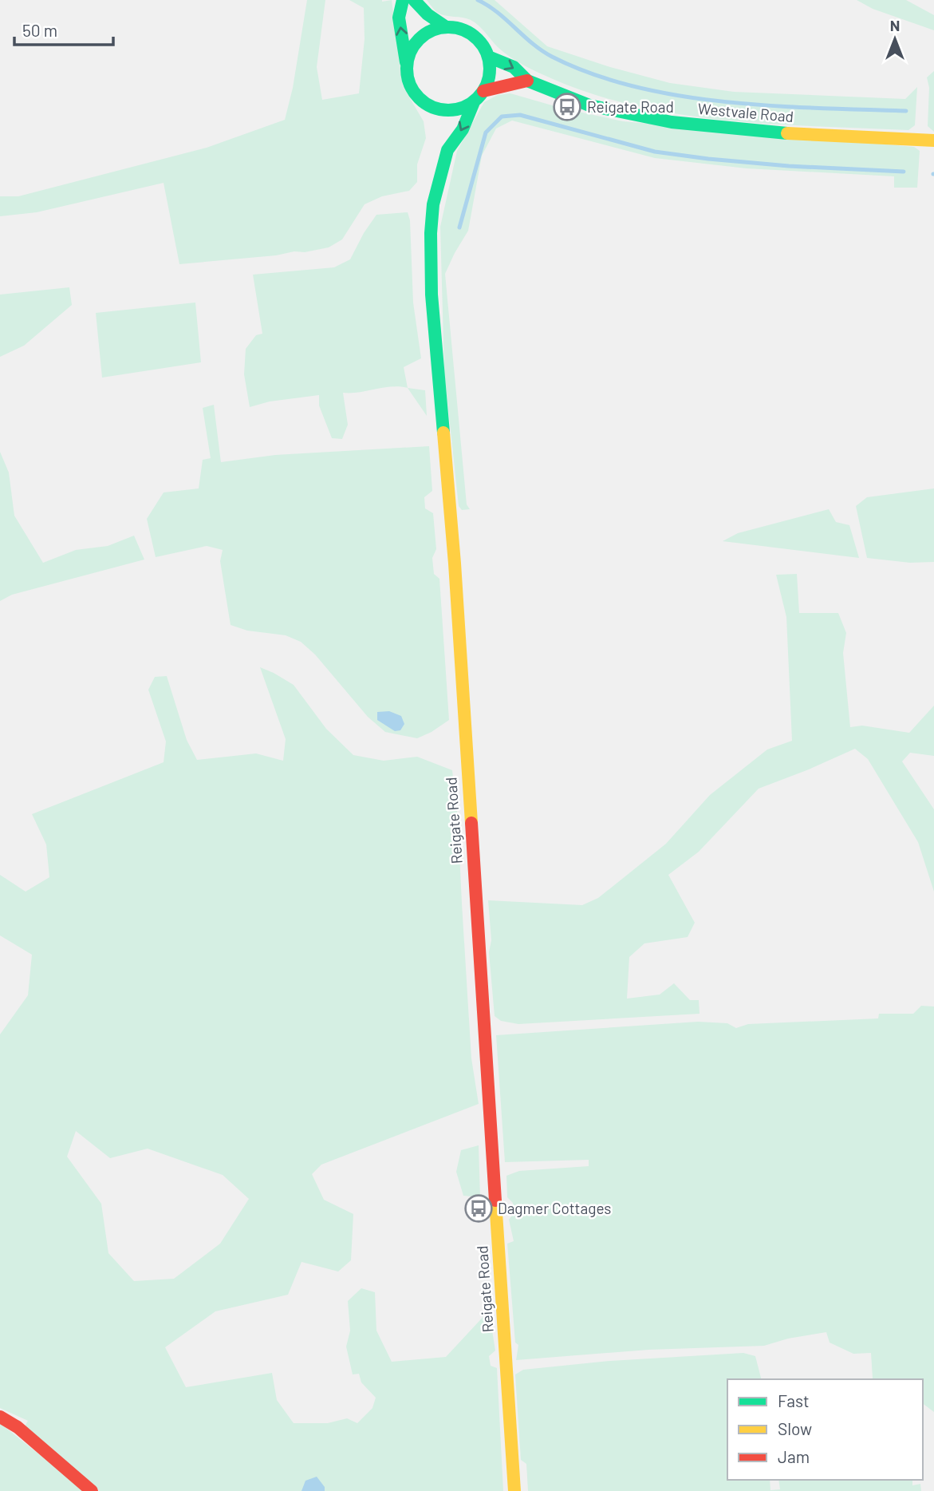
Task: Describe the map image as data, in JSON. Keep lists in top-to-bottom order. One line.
{"streets":{"main road":["Westvale Road","Reigate Road"]},"crossings":[["Westvale Road","Reigate Road"]],"one_way":["Reigate Road"],"places":{"bus stop":["Reigate Road","Dagmer Cottages"]},"legend":["Fast","Slow","Jam"],"scale_bar":"50 m","north":"top"}
